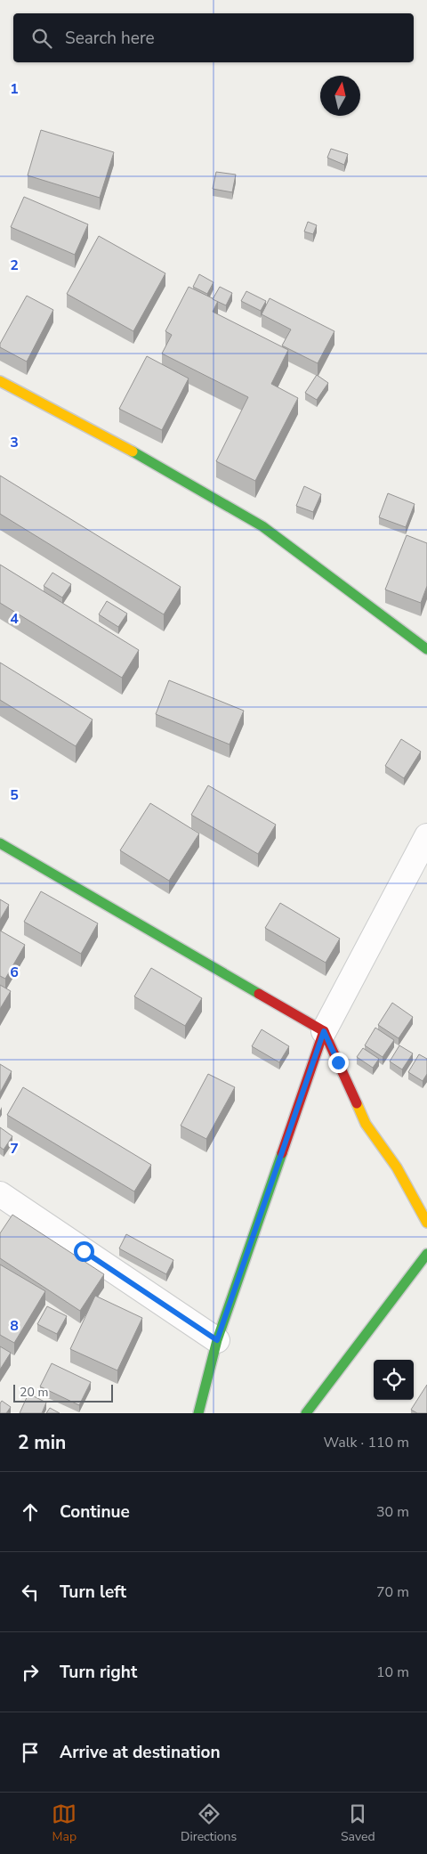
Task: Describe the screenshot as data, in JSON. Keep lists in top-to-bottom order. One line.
{"scale_bar":"20 m","north":"top","page":{"search":"Search here","scale":"20 m","heading":["2 min","Walk · 110 m"],"list":[["Continue","30 m"],["Turn left","70 m"],["Turn right","10 m"],"Arrive at destination"],"nav":["Map","Directions","Saved"]},"grid":{"rows":["1","2","3","4","5","6","7","8"]}}
